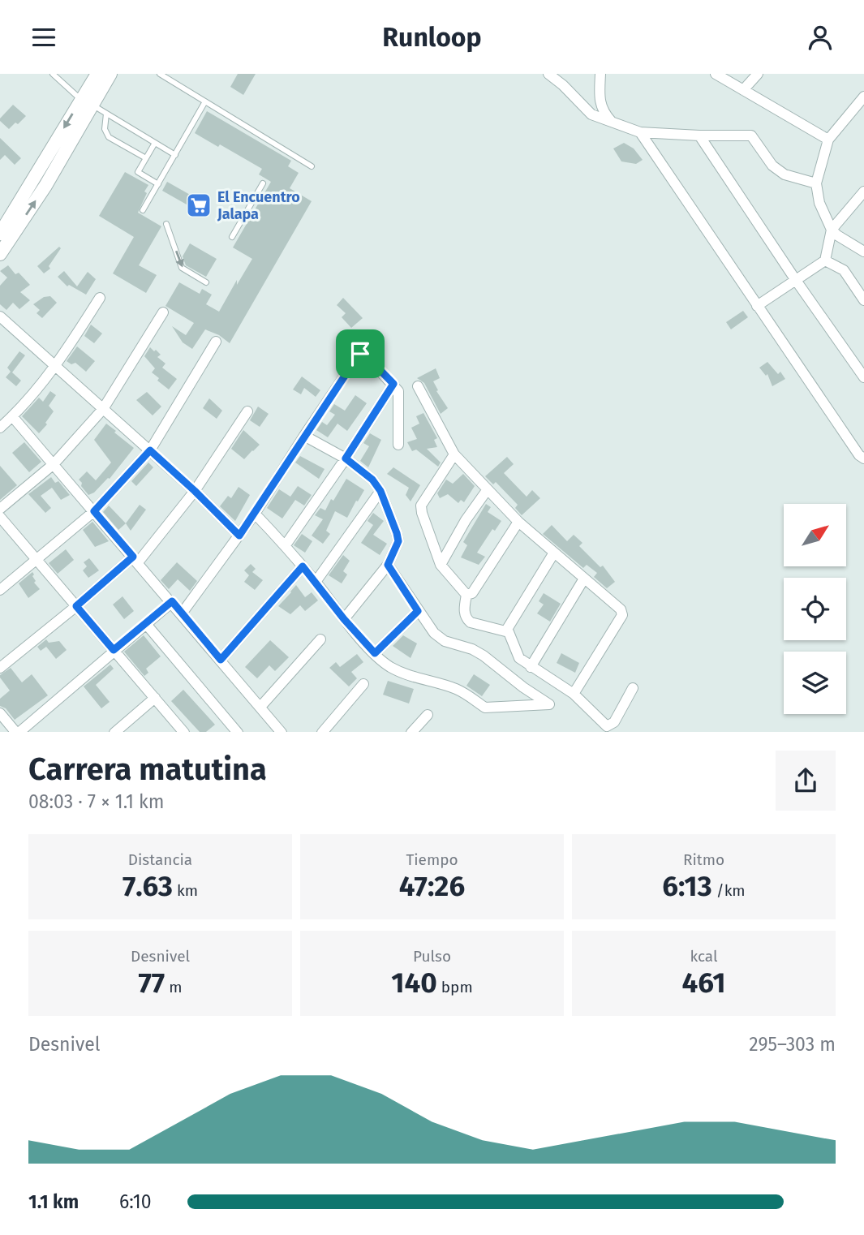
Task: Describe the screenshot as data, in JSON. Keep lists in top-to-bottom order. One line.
{"places":{"supermarket":["El Encuentro Jalapa"]},"north":"top right","page":{"header":"Runloop","heading":["Carrera matutina","08:03 · 7 × 1.1 km"],"stats":[["Distancia","7.63 km"],["Tiempo","47:26"],["Ritmo","6:13 /km"],["Desnivel","77 m"],["Pulso","140 bpm"],["kcal","461"]],"chart":["Desnivel","295–303 m"],"list":[{"name":"1.1 km","note":"6:10"}]}}
